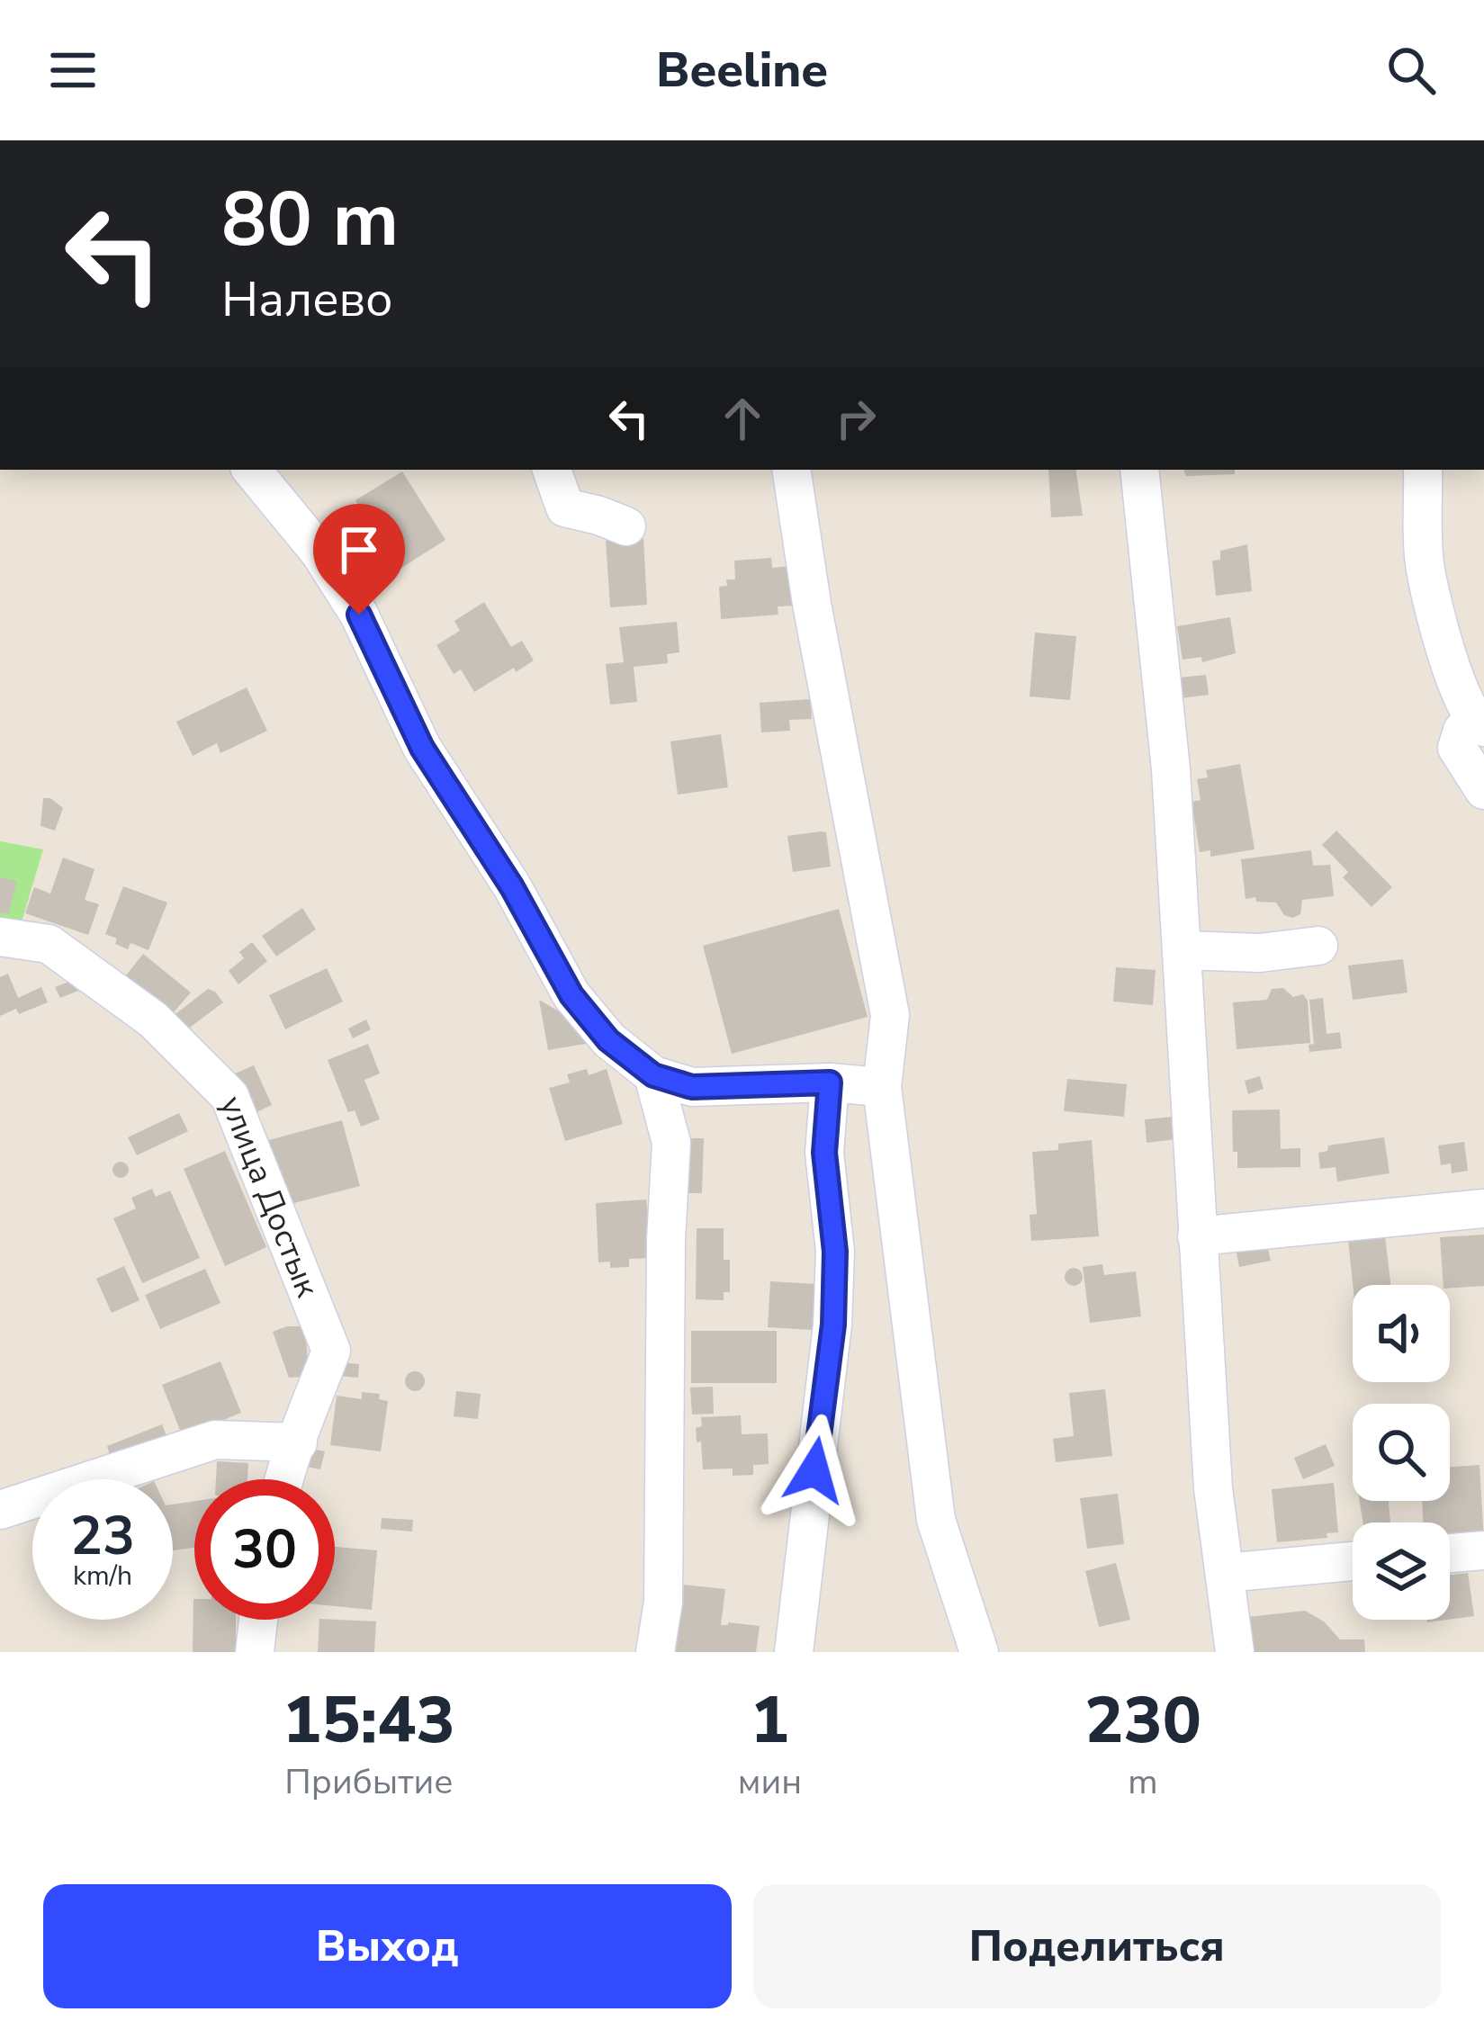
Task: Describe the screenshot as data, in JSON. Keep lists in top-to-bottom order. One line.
{"streets":{"street":["улица Достык"]},"page":{"header":"Beeline","turn":["80 m","Налево"],"speed":"23 km/h","limit":"30","eta":["15:43","Прибытие","1","мин","230","m"],"buttons":["Выход","Поделиться"]}}
